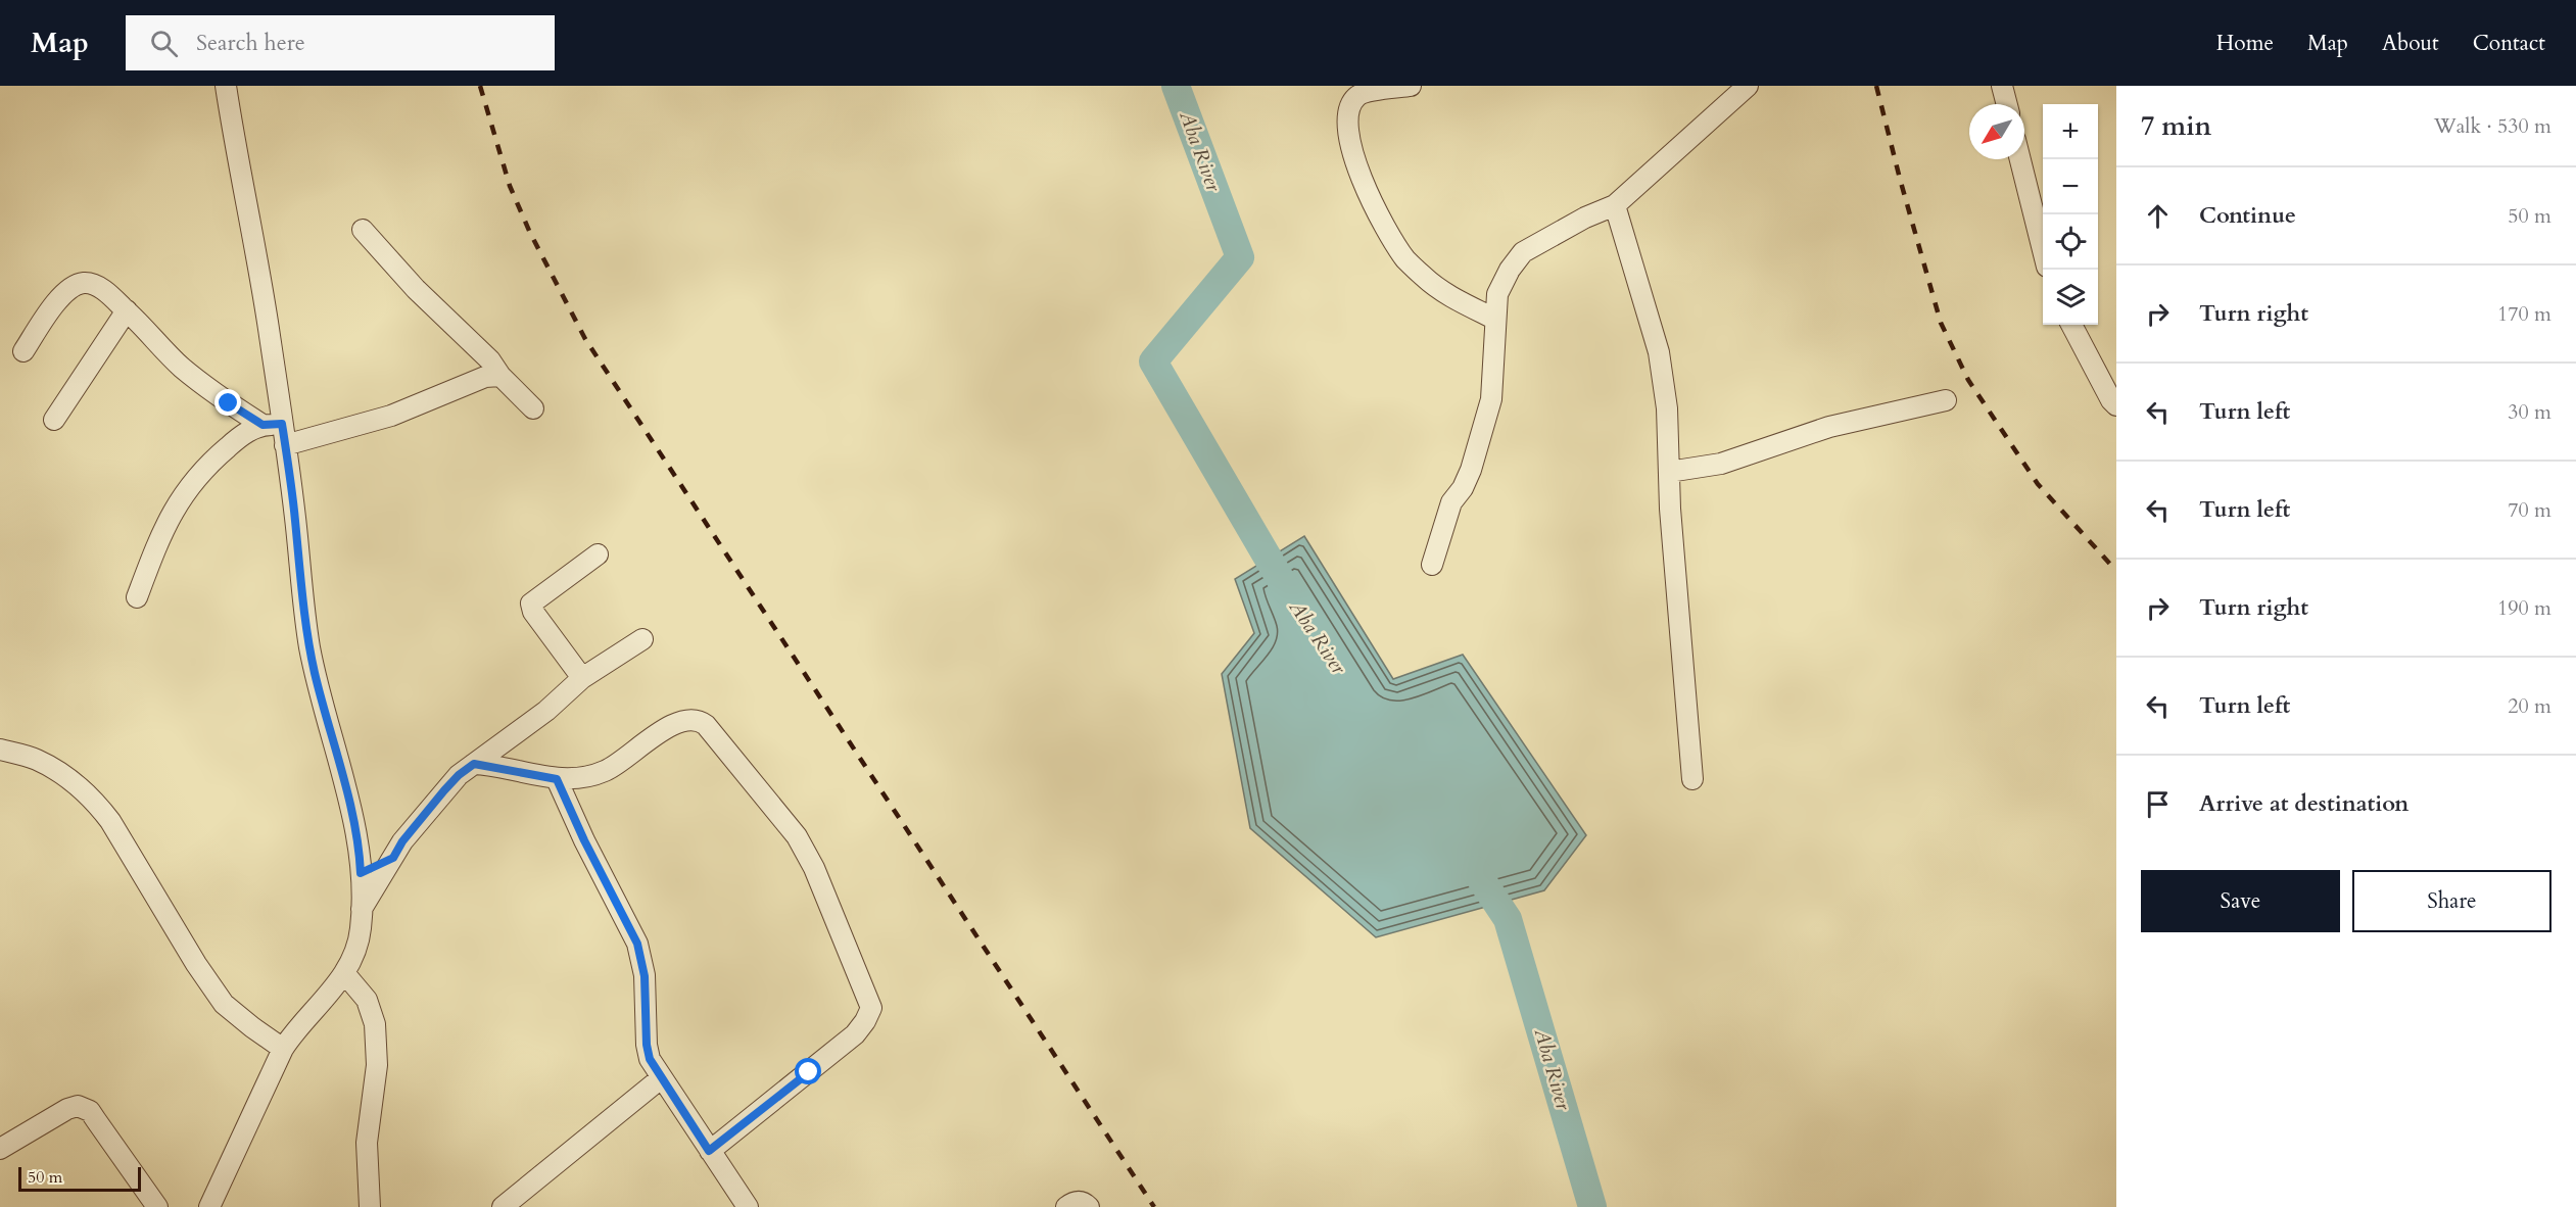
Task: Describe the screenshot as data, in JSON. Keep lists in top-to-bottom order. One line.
{"water":["Aba River"],"scale_bar":"50 m","north":"bottom left","page":{"header":"Map","search":"Search here","nav":["Home","Map","About","Contact"],"heading":["7 min","Walk · 530 m"],"map_buttons":["+","−"],"list":[["Continue","50 m"],["Turn right","170 m"],["Turn left","30 m"],["Turn left","70 m"],["Turn right","190 m"],["Turn left","20 m"],"Arrive at destination"],"buttons":["Save","Share"],"scale":"50 m"}}
